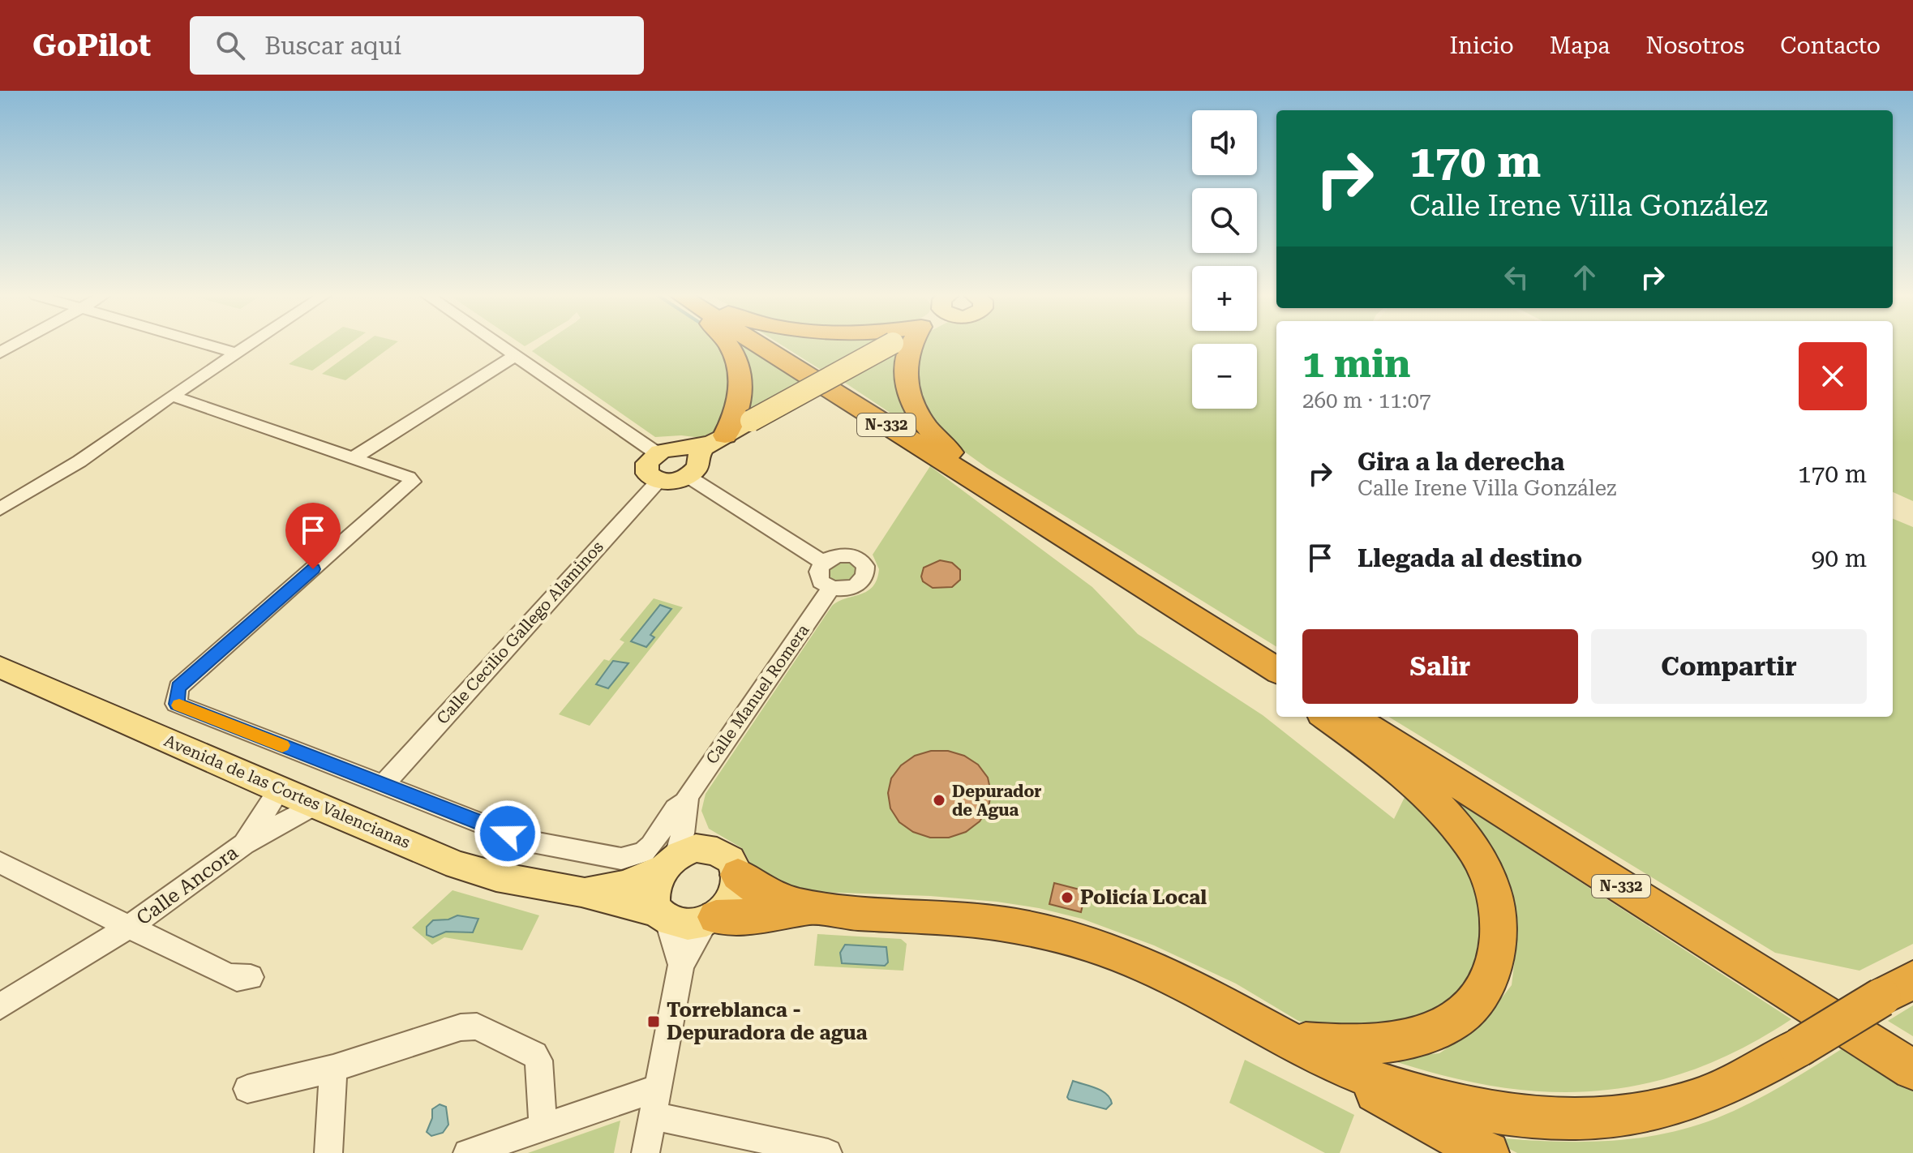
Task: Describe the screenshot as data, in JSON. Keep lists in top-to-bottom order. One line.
{"streets":{"highway":["N-332"],"main road":["Avenida de las Cortes Valencianas"],"street":["Calle Cecilio Gallego Alaminos","Calle Manuel Romera","Calle Ancora"]},"crossings":[["Avenida de las Cortes Valencianas","Calle Ancora"]],"places":{"other":["Depurador de Agua","Policía Local"],"transit":["Torreblanca - Depuradora de agua"]},"page":{"header":"GoPilot","search":"Buscar aquí","nav":["Inicio","Mapa","Nosotros","Contacto"],"map_buttons":["+","−"],"turn":["170 m","Calle Irene Villa González"],"heading":["1 min","260 m · 11:07"],"list":[{"name":"Gira a la derecha","note":"Calle Irene Villa González","value":"170 m"},{"name":"Llegada al destino","value":"90 m"}],"buttons":["Salir","Compartir"]}}
